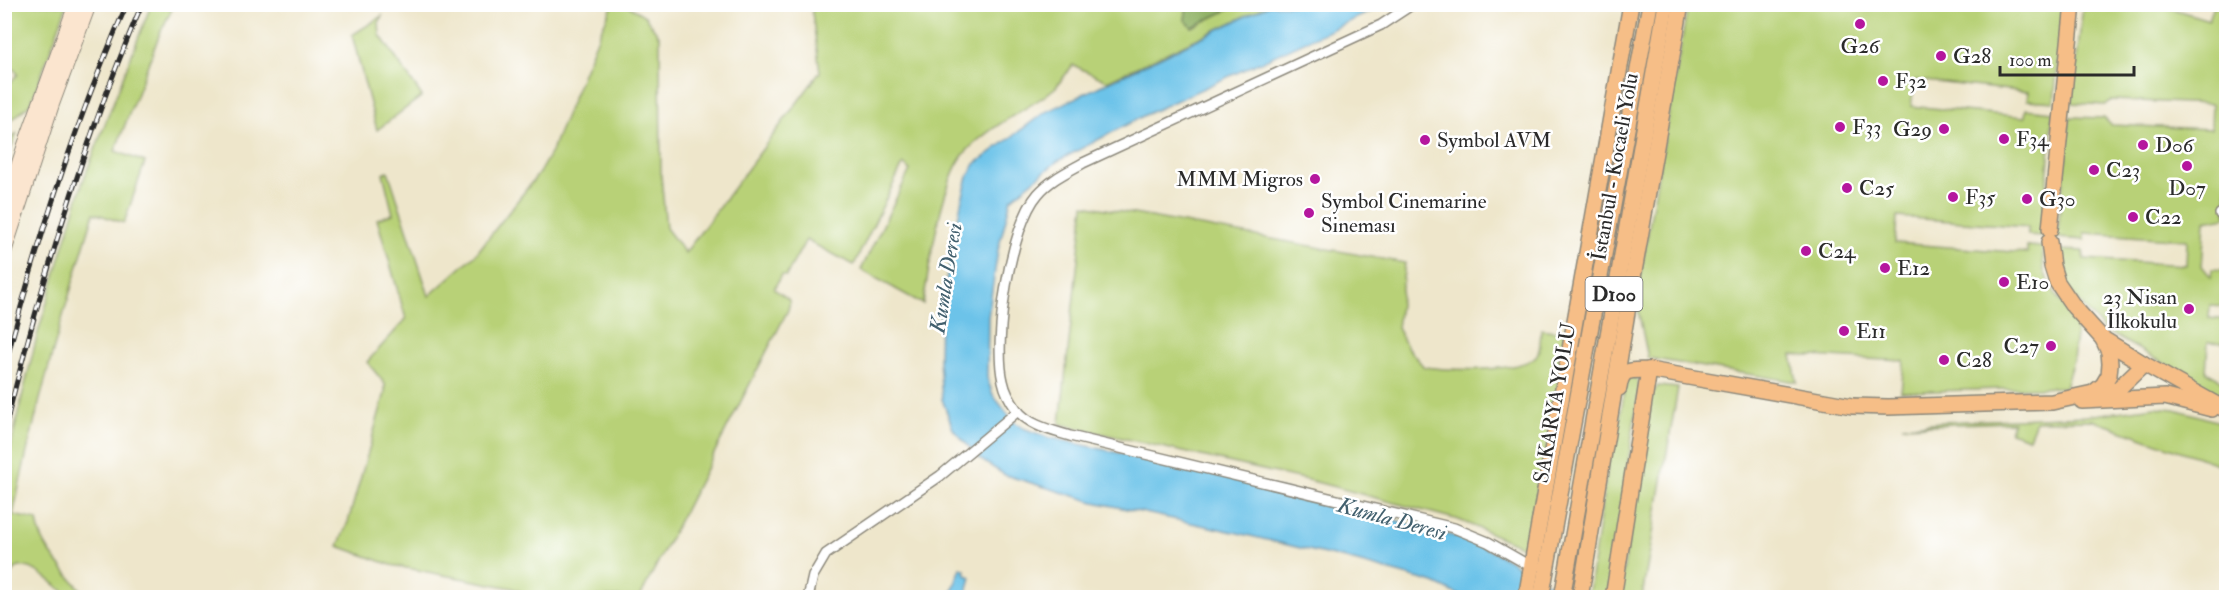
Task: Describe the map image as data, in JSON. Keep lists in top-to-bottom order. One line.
{"streets":{"main road":["İstanbul - Kocaeli Yolu","D100","SAKARYA YOLU"]},"water":["Kumla Deresi"],"places":["G26","G28","F32","F33","G29","F34","Symbol AVM","D06","D07","C23","MMM Migros","C25","F35","G30","Symbol Cinemarine Sineması","C22","C24","E12","E10","23 Nisan İlkokulu","E11","C27","C28"],"scale_bar":"100 m"}
